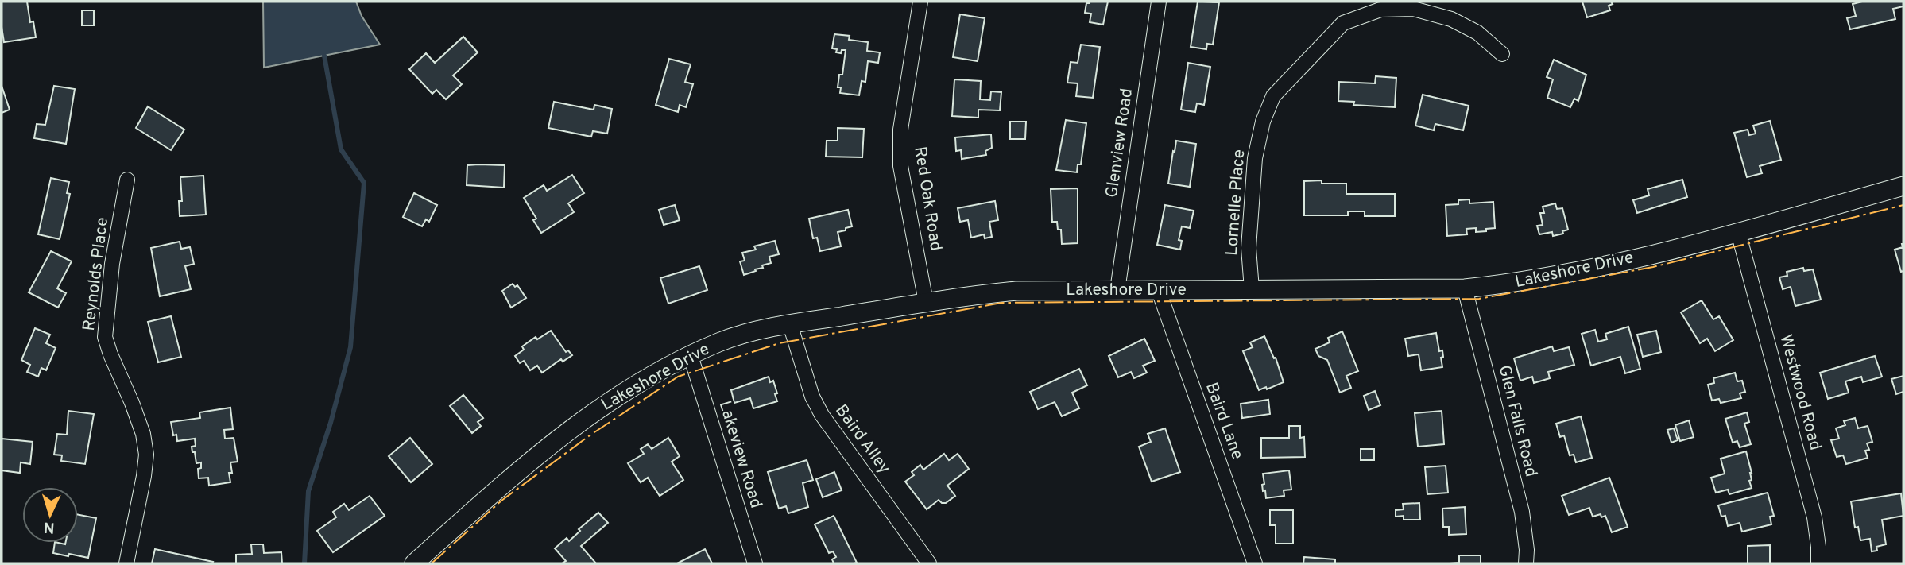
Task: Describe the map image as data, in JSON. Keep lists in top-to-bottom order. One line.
{"streets":{"street":["Glenview Road","Red Oak Road","Lornelle Place","Lakeshore Drive","Reynolds Place","Westwood Road","Baird Lane","Glen Falls Road","Baird Alley","Lakeview Road"]},"crossings":[["Glenview Road","Lakeshore Drive"],["Red Oak Road","Lakeshore Drive"],["Lornelle Place","Lakeshore Drive"],["Lakeshore Drive","Westwood Road"],["Lakeshore Drive","Baird Lane"],["Lakeshore Drive","Glen Falls Road"],["Lakeshore Drive","Baird Alley"],["Lakeshore Drive","Lakeview Road"]],"north":"bottom"}
